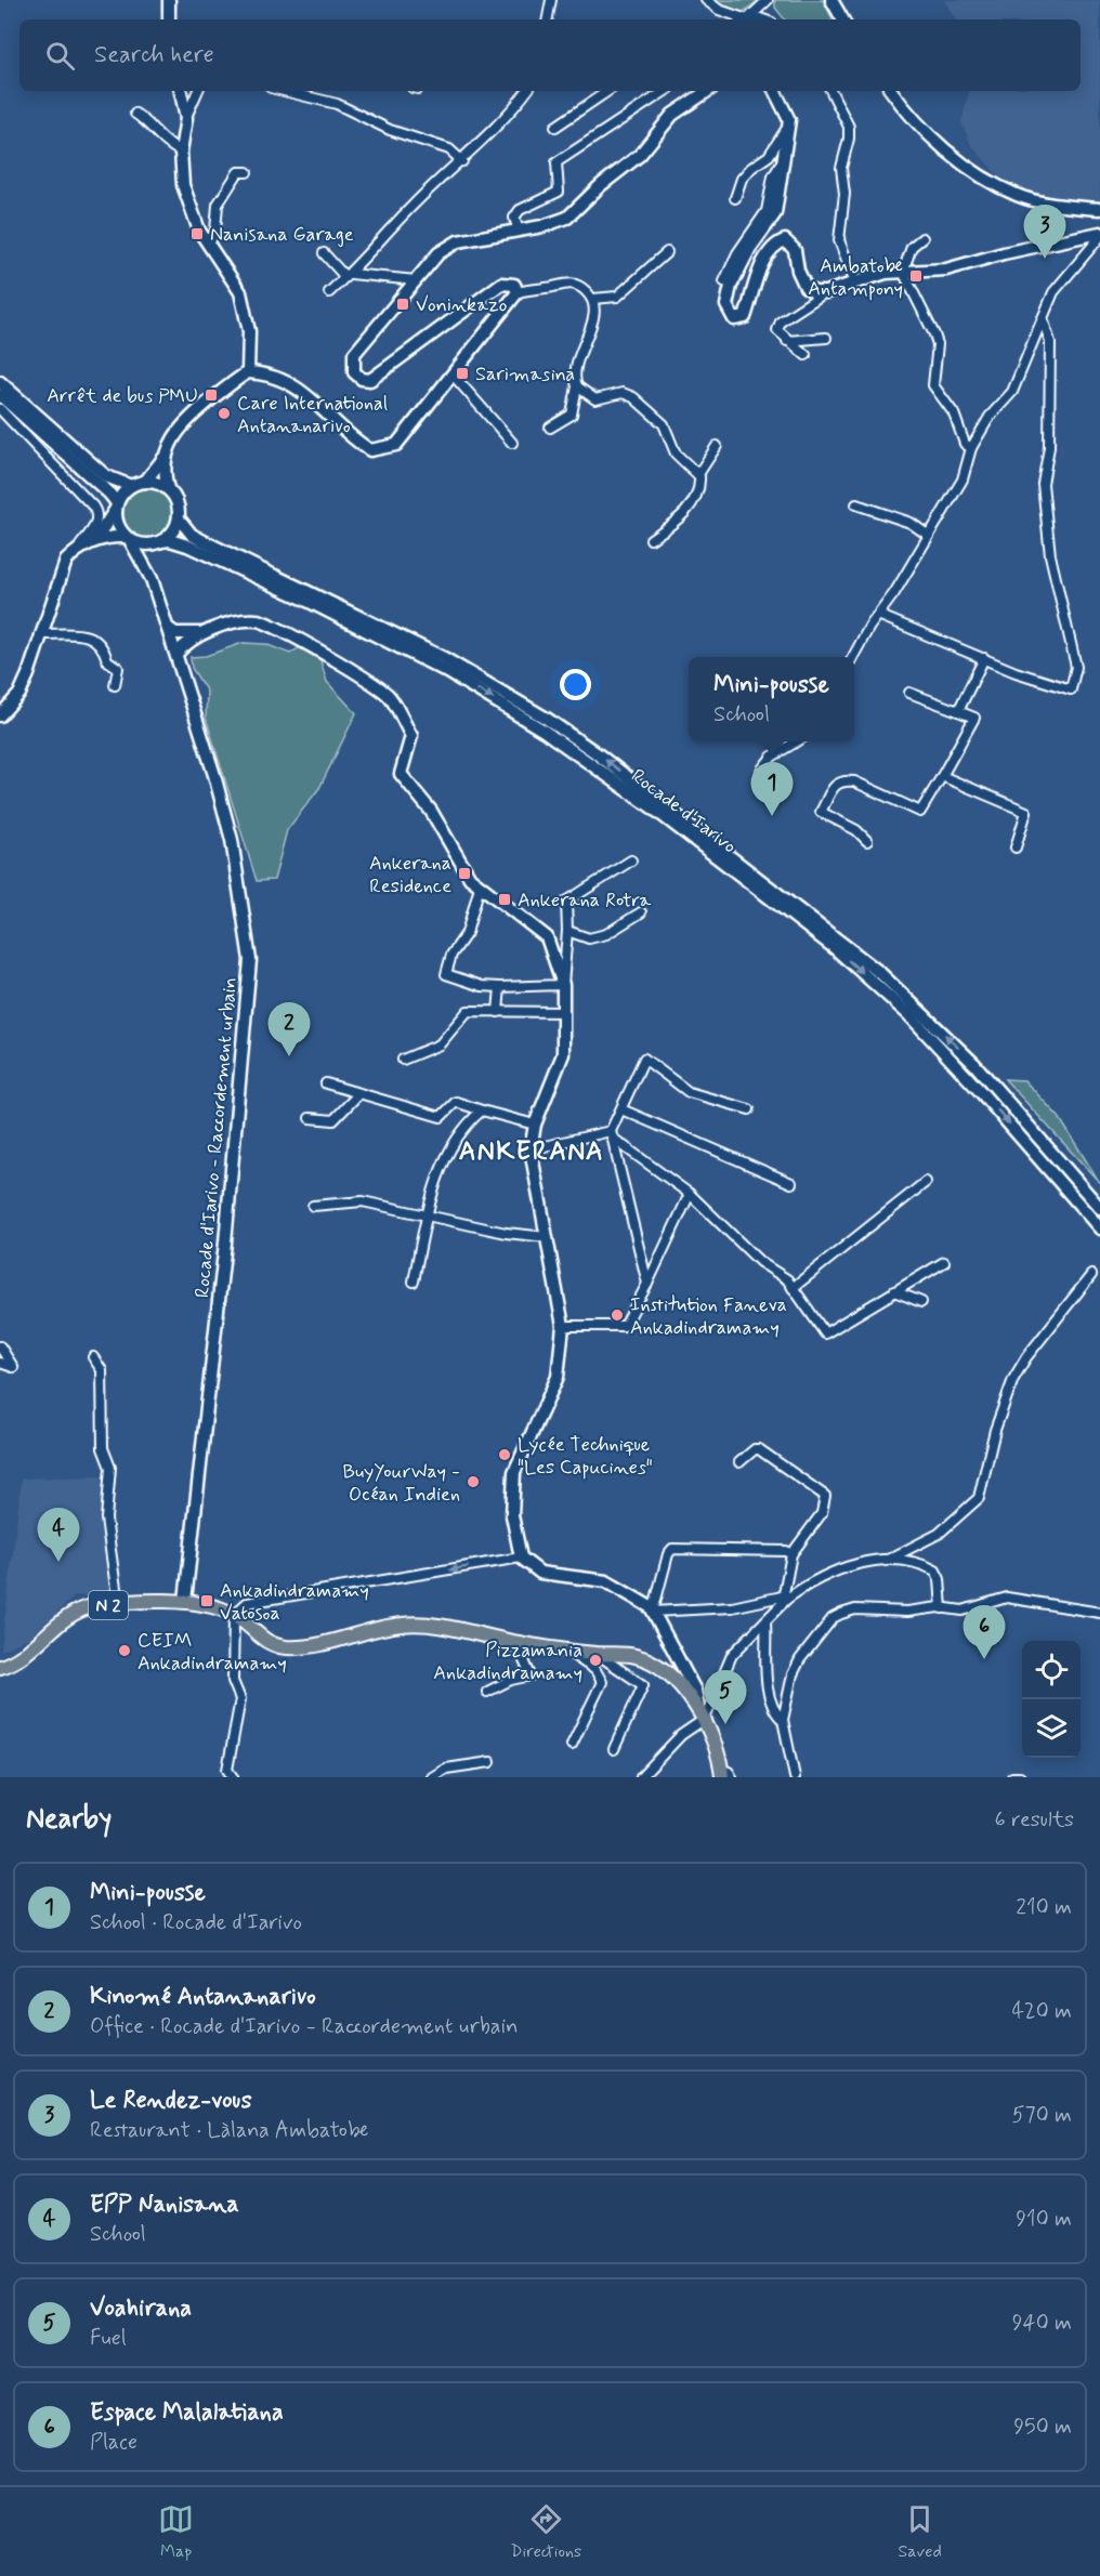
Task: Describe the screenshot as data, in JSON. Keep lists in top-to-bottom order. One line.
{"streets":{"main road":["N 2"],"street":["Rocade d'Iarivo","Rocade d'Iarivo - Raccordement urbain"]},"crossings":[["Rocade d'Iarivo","Rocade d'Iarivo - Raccordement urbain"],["Rocade d'Iarivo - Raccordement urbain","N 2"]],"districts":["ANKERANA"],"places":{"transit":["Nanisana Garage","Ambatobe Antampony","Voninkazo","Sarimasina","Arrêt de bus PMU","Ankerana Residence","Ankerana Rotra","Ankadindramamy Vatosoa"],"other":["Care International Antananarivo","Institution Faneva Ankadindramamy","Lycée Technique \"Les Capucines\"","BuyYourWay - Océan Indien","CEIM Ankadindramamy","Pizzamania Ankadindramamy"]},"page":{"search":"Search here","pins":["3","1","2","4","6","5"],"popup":["Mini-pousse","School"],"heading":["Nearby","6 results"],"list":[{"mark":"1","name":"Mini-pousse","note":"School · Rocade d'Iarivo","value":"210 m"},{"mark":"2","name":"Kinomé Antananarivo","note":"Office · Rocade d'Iarivo - Raccordement urbain","value":"420 m"},{"mark":"3","name":"Le Rendez-vous","note":"Restaurant · Làlana Ambatobe","value":"570 m"},{"mark":"4","name":"EPP Nanisana","note":"School","value":"910 m"},{"mark":"5","name":"Voahirana","note":"Fuel","value":"940 m"},{"mark":"6","name":"Espace Malalatiana","note":"Place","value":"950 m"}],"nav":["Map","Directions","Saved"]}}
